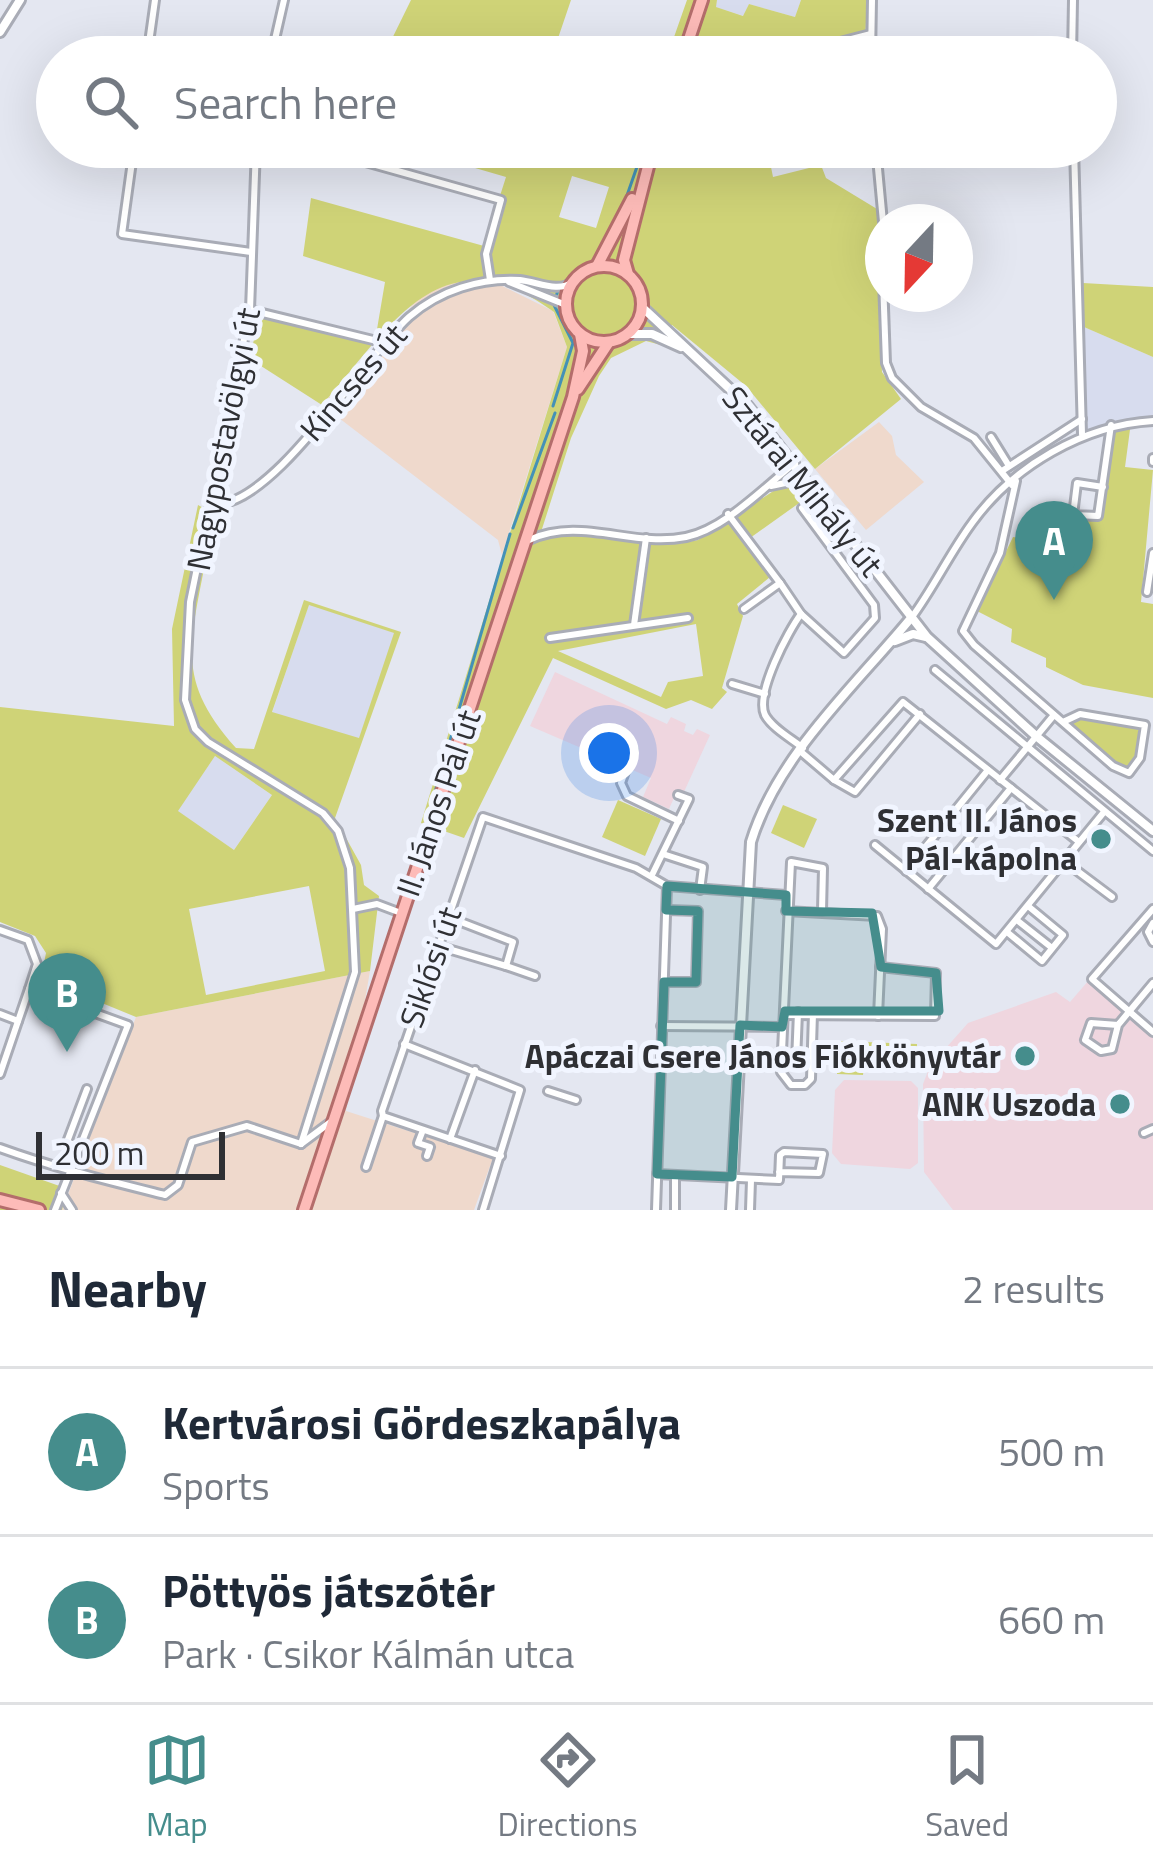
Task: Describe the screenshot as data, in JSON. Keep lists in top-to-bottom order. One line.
{"streets":{"main road":["II. János Pál út"],"street":["Kincses út","Nagypostavölgyi út","Sztárai Mihály út","Siklósi út"]},"crossings":[["Kincses út","Nagypostavölgyi út"],["Kincses út","Sztárai Mihály út"]],"places":["Szent II. János Pál-kápolna","Apáczai Csere János Fiókkönyvtár","ANK Uszoda"],"scale_bar":"200 m","north":"bottom","page":{"search":"Search here","pins":["A","B"],"scale":"200 m","heading":["Nearby","2 results"],"list":[{"mark":"A","name":"Kertvárosi Gördeszkapálya","note":"Sports","value":"500 m"},{"mark":"B","name":"Pöttyös játszótér","note":"Park · Csikor Kálmán utca","value":"660 m"}],"nav":["Map","Directions","Saved"]}}
